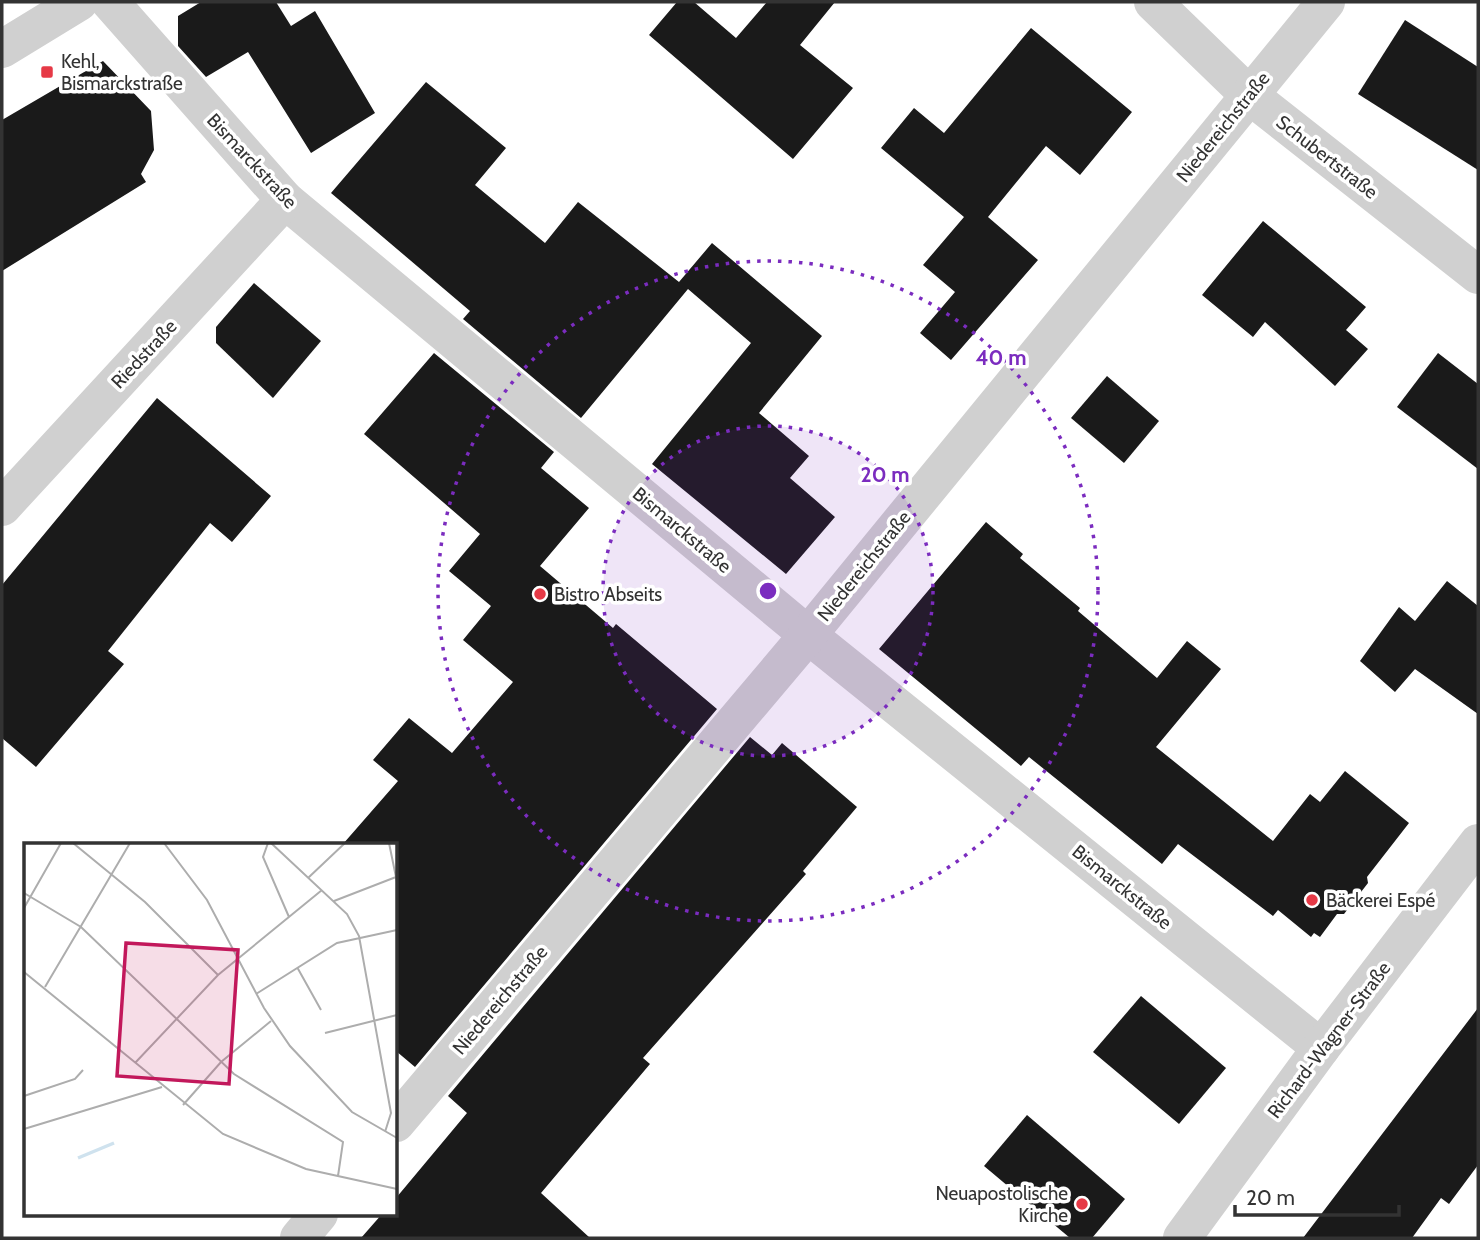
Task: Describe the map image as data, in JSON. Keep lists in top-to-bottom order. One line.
{"streets":{"street":["Niedereichstraße","Schubertstraße","Bismarckstraße","Riedstraße","Richard-Wagner-Straße"]},"crossings":[["Niedereichstraße","Schubertstraße"],["Niedereichstraße","Bismarckstraße"],["Bismarckstraße","Riedstraße"],["Bismarckstraße","Richard-Wagner-Straße"]],"places":{"transit":["Kehl, Bismarckstraße"],"other":["Bistro Abseits","Bäckerei Espé","Neuapostolische Kirche"]},"scale_bar":"20 m","rings":["40 m","20 m"]}
